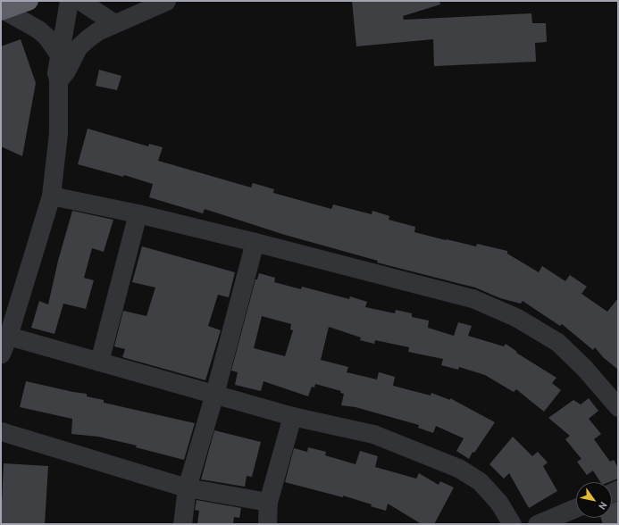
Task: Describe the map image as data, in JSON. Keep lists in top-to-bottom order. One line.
{"north":"bottom right"}
